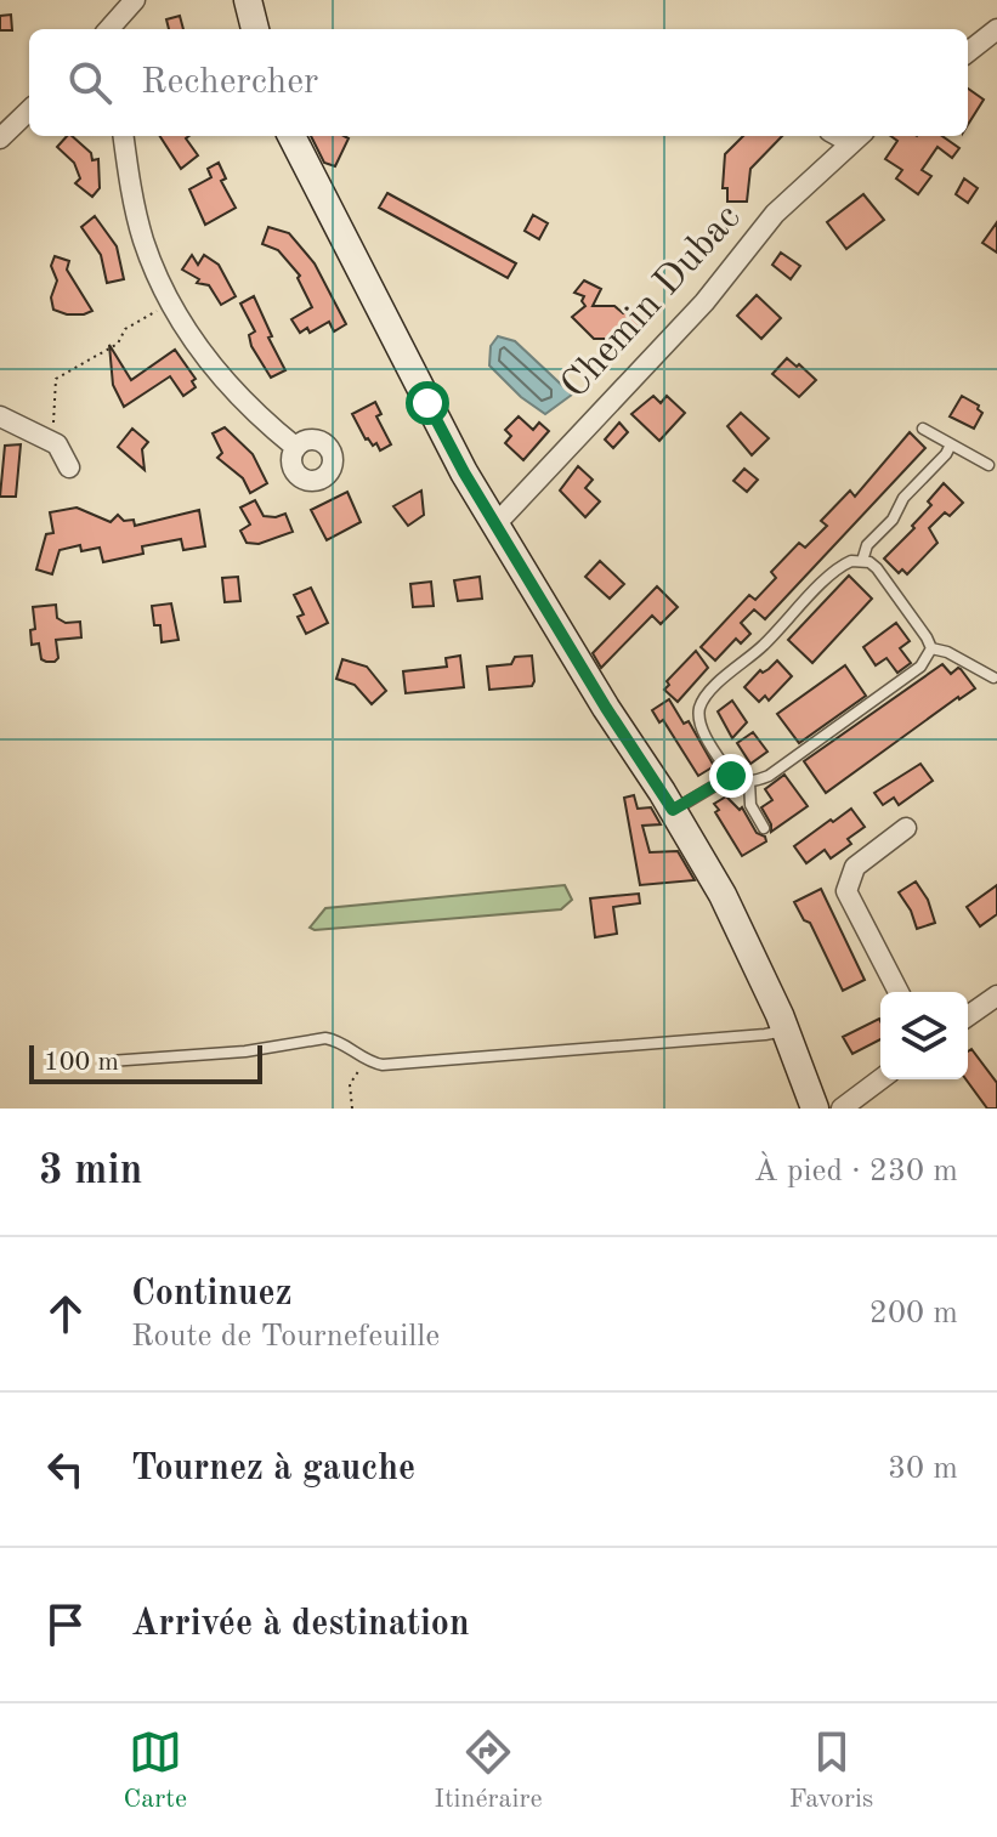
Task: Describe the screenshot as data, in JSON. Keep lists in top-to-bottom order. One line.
{"streets":{"street":["Chemin Dubac"]},"scale_bar":"100 m","page":{"search":"Rechercher","scale":"100 m","heading":["3 min","À pied · 230 m"],"list":[["Continuez","Route de Tournefeuille","200 m"],["Tournez à gauche","30 m"],"Arrivée à destination"],"nav":["Carte","Itinéraire","Favoris"]}}
